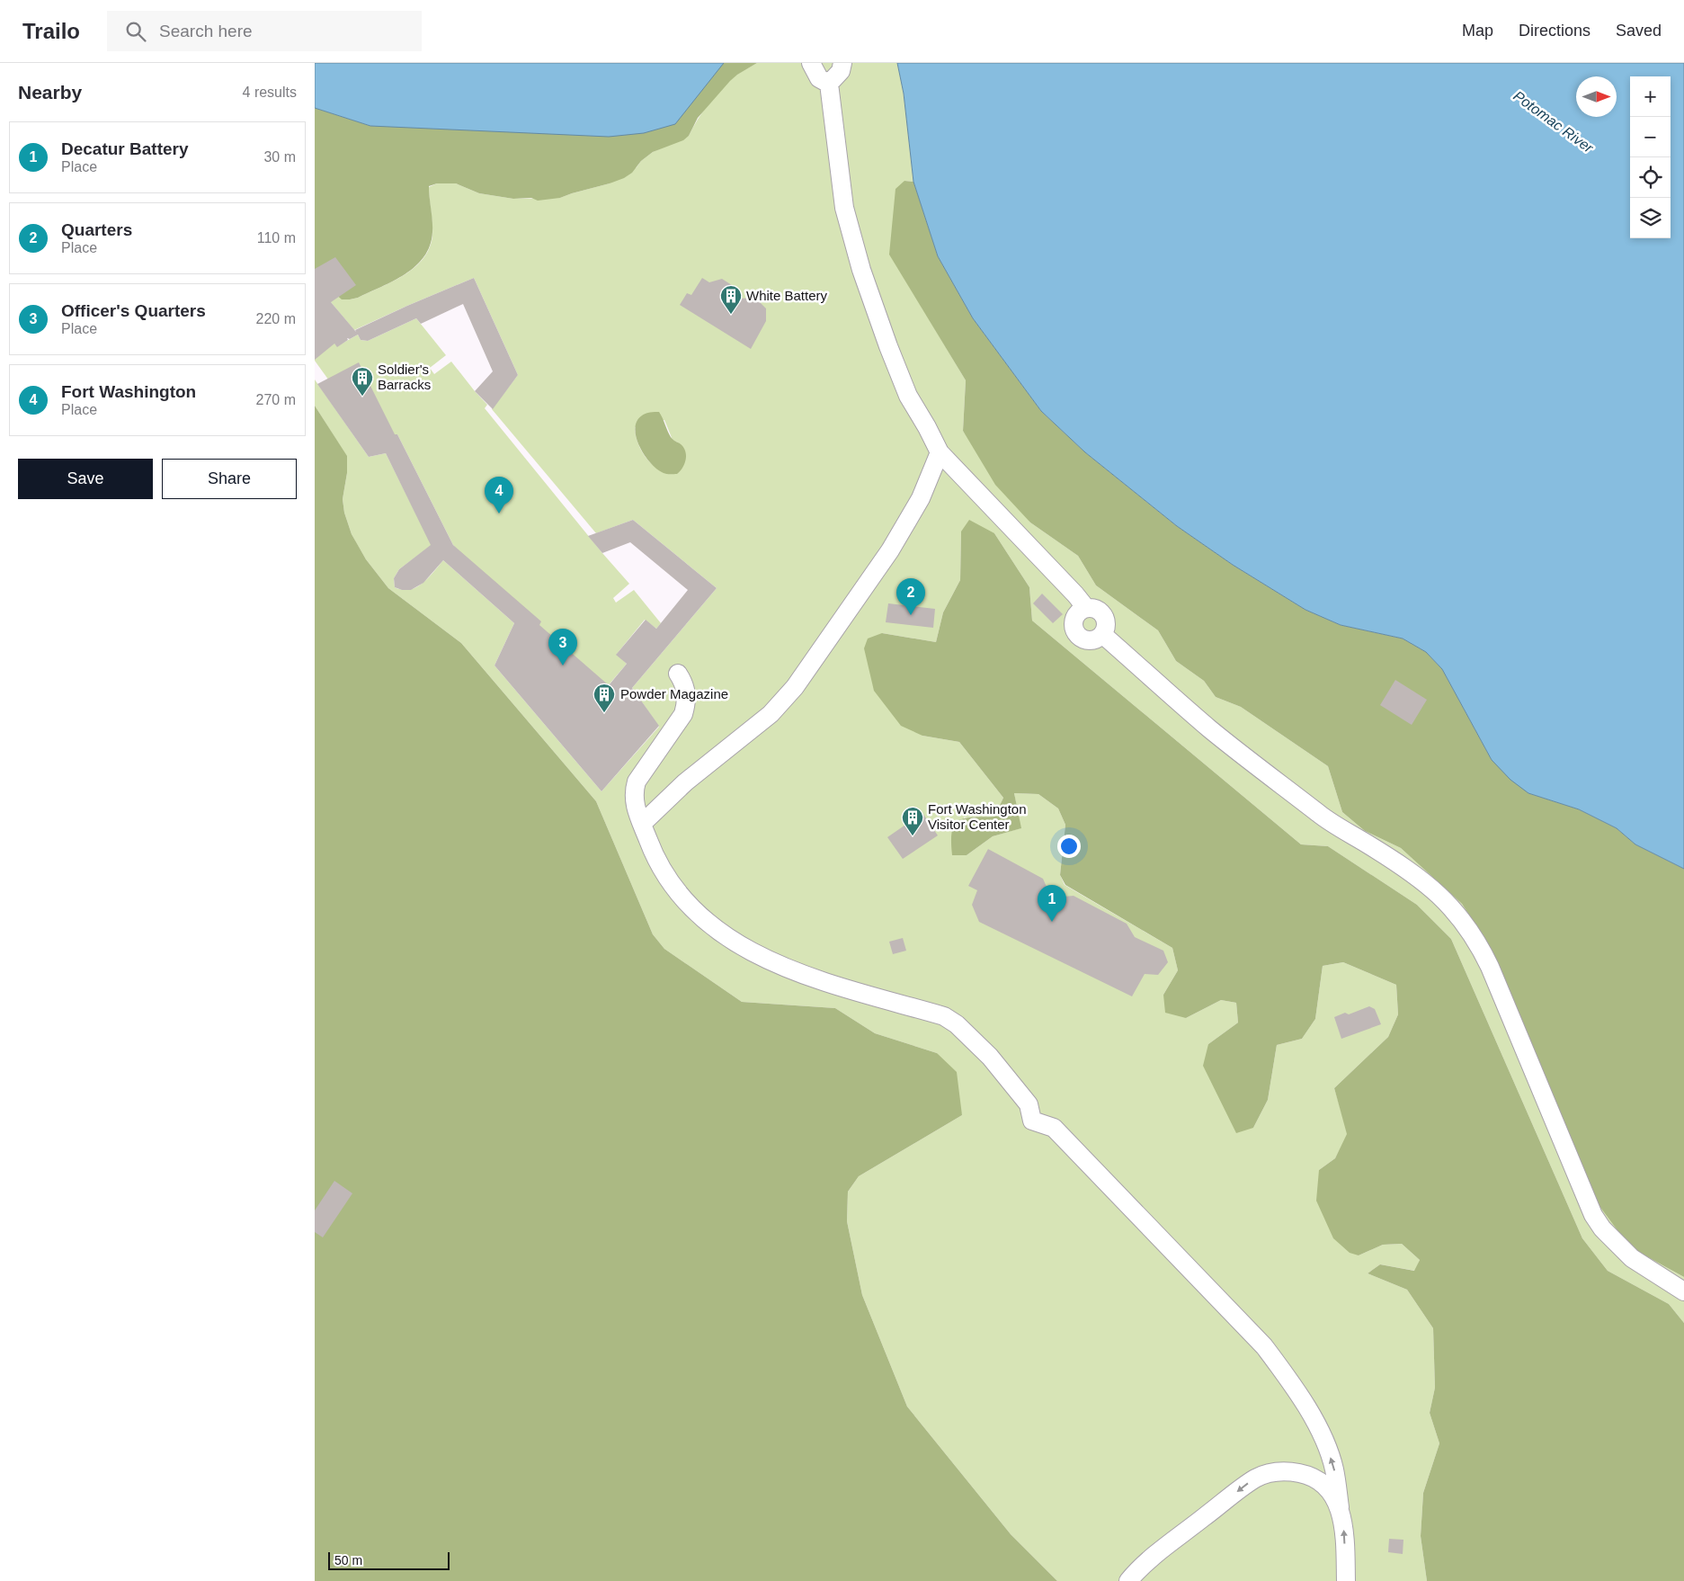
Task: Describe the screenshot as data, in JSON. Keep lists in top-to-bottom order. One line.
{"water":["Potomac River"],"places":{"building":["White Battery","Soldier's Barracks","Powder Magazine","Fort Washington Visitor Center"]},"scale_bar":"50 m","north":"right","page":{"header":"Trailo","search":"Search here","nav":["Map","Directions","Saved"],"heading":["Nearby","4 results"],"map_buttons":["+","−"],"list":[{"mark":"1","name":"Decatur Battery","note":"Place","value":"30 m"},{"mark":"2","name":"Quarters","note":"Place","value":"110 m"},{"mark":"3","name":"Officer's Quarters","note":"Place","value":"220 m"},{"mark":"4","name":"Fort Washington","note":"Place","value":"270 m"}],"buttons":["Save","Share"],"pins":["4","2","3","1"],"scale":"50 m"}}
